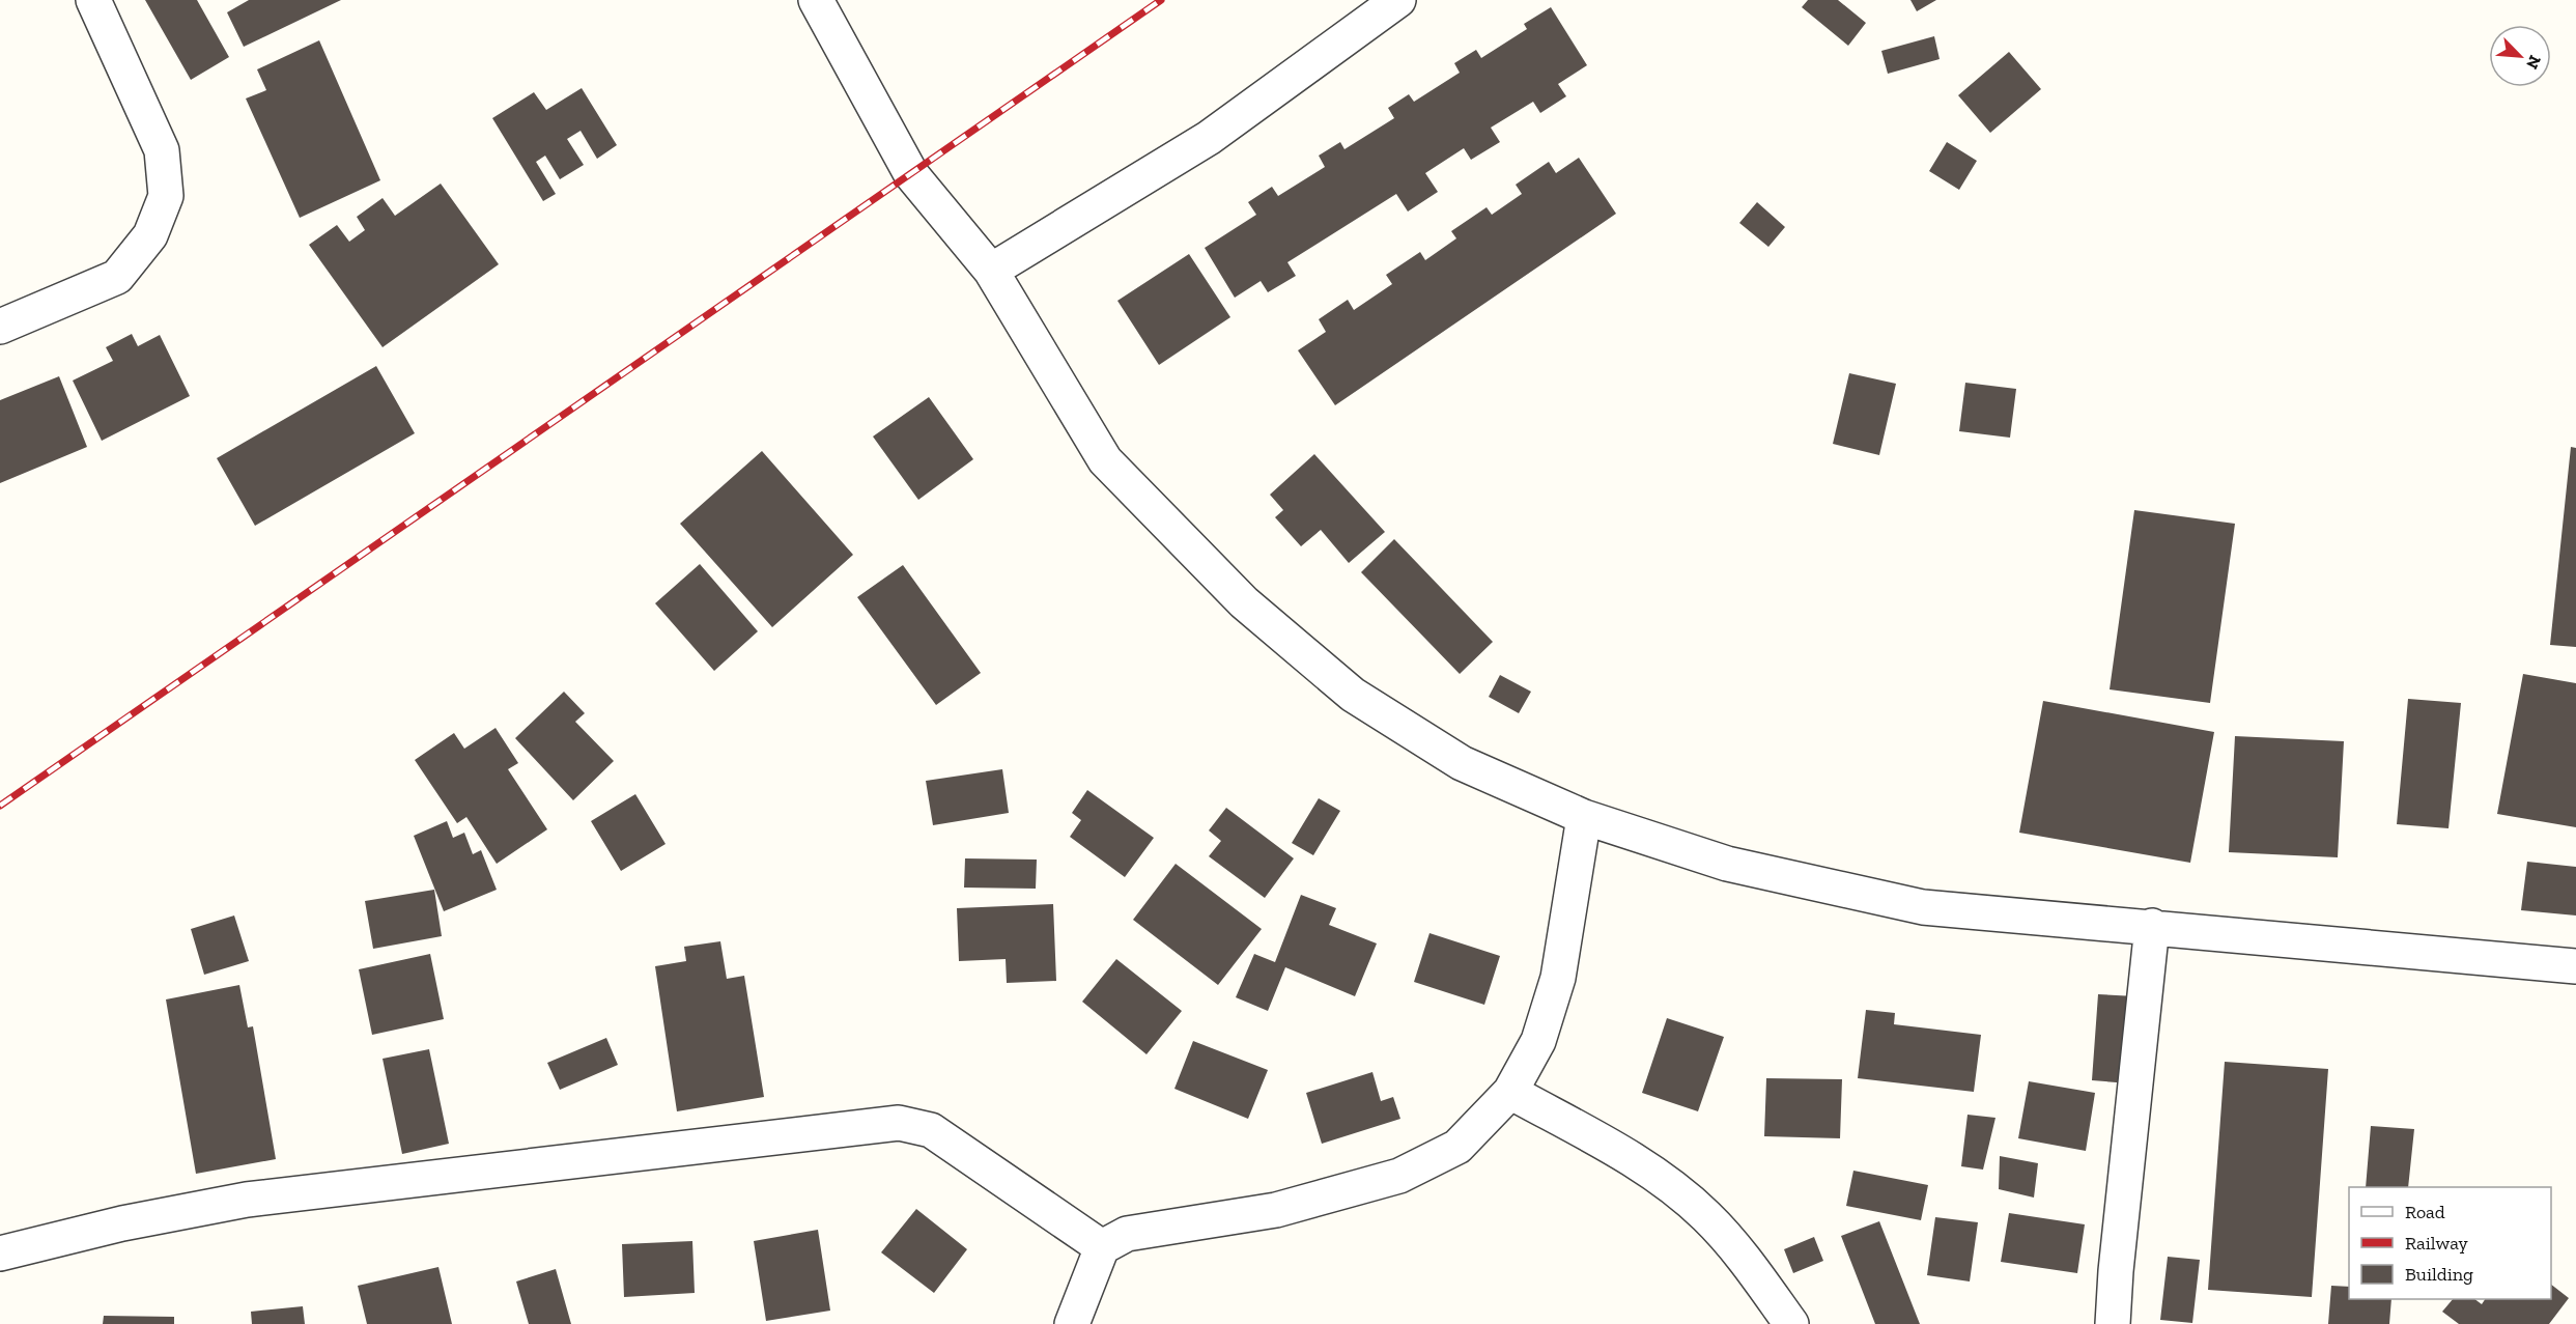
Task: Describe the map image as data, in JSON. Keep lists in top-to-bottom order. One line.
{"legend":["Road","Railway","Building"],"north":"bottom right"}
